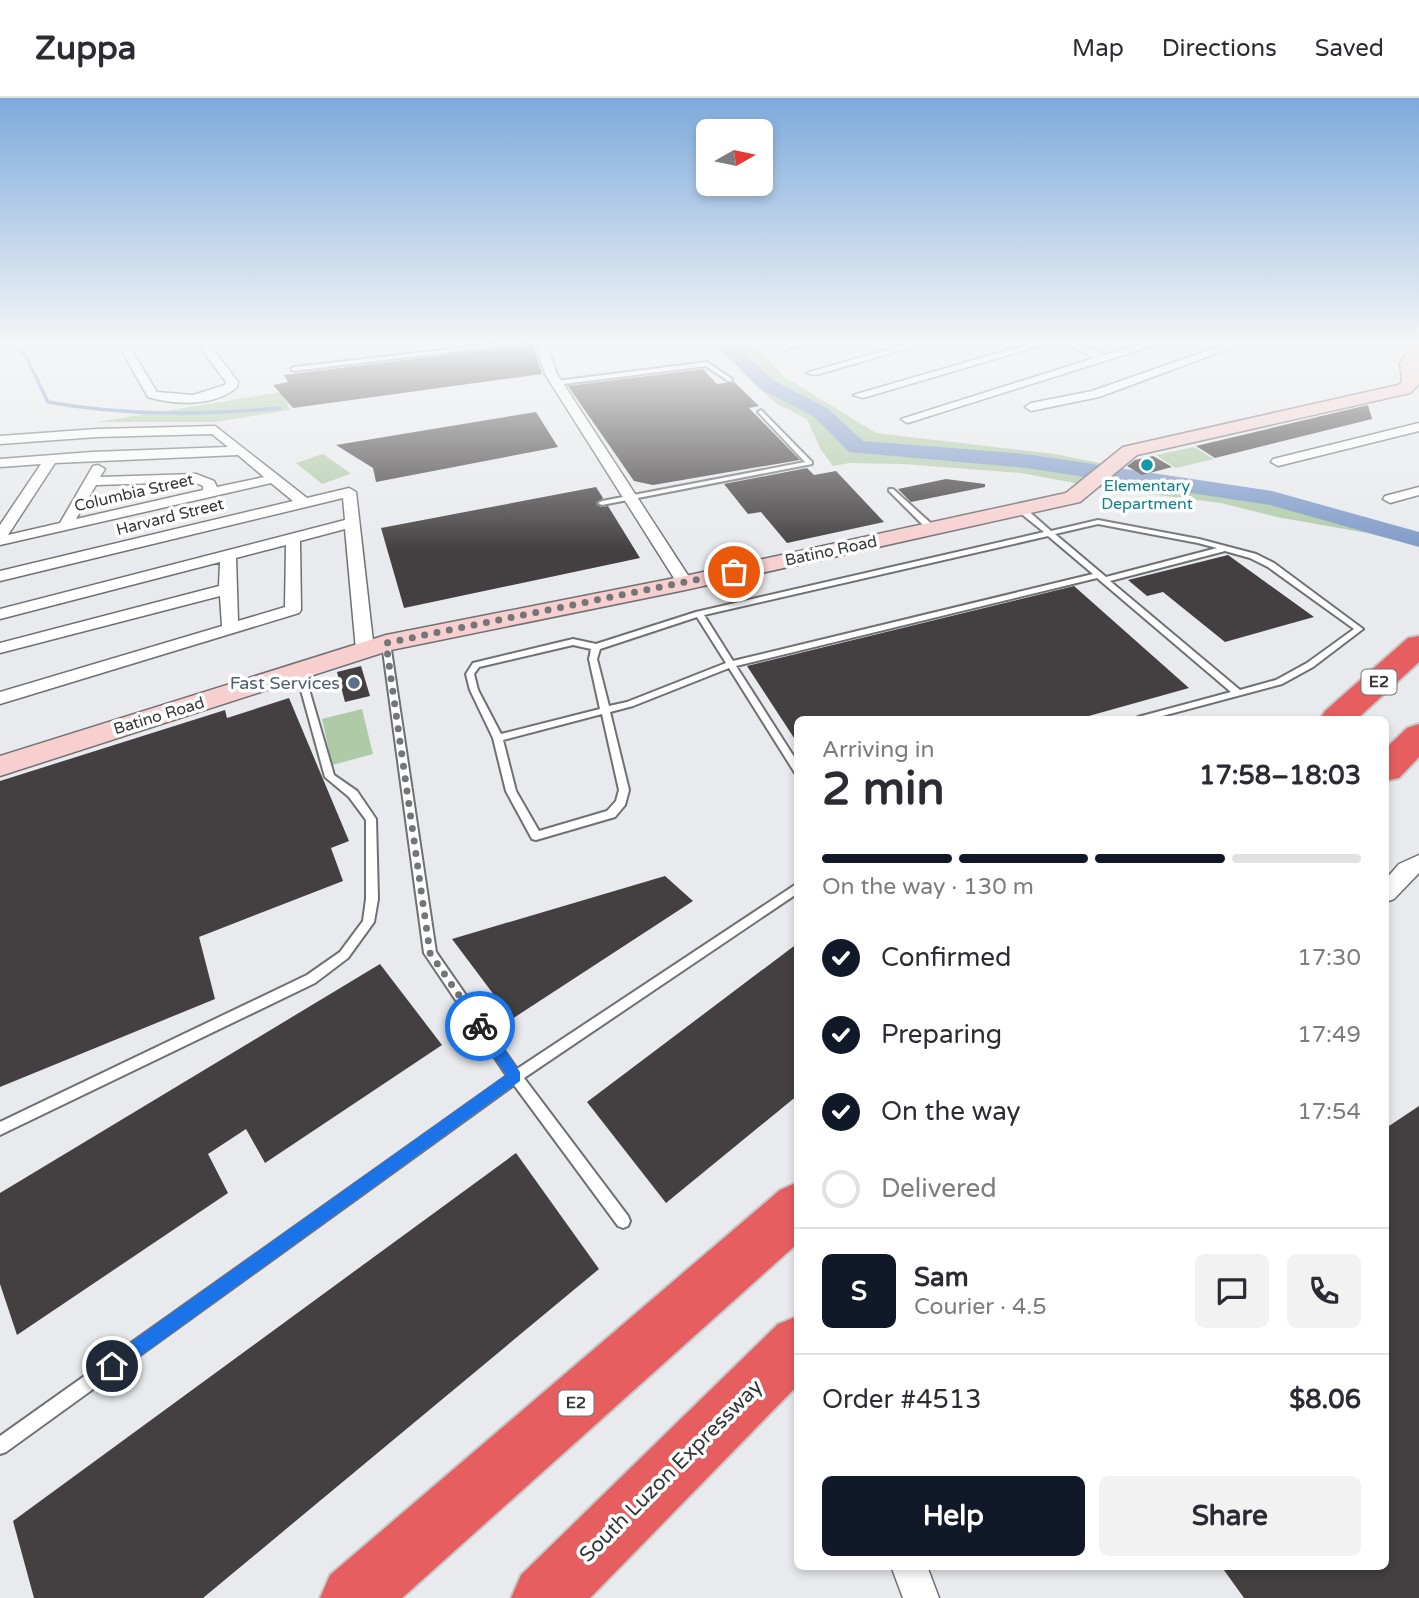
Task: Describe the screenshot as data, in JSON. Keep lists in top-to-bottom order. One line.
{"streets":{"highway":["E2","South Luzon Expressway"],"main road":["Batino Road"],"street":["Columbia Street","Harvard Street"]},"places":["Elementary Department","Fast Services"],"north":"right","page":{"header":"Zuppa","nav":["Map","Directions","Saved"],"heading":["2 min","Arriving in","17:58–18:03"],"panel":["Sam","Courier · 4.5","Order #4513","$8.06"],"bar":"On the way · 130 m","list":[["Confirmed","17:30"],["Preparing","17:49"],["On the way","17:54"],"Delivered"],"round":"S","buttons":["Help","Share"]}}
